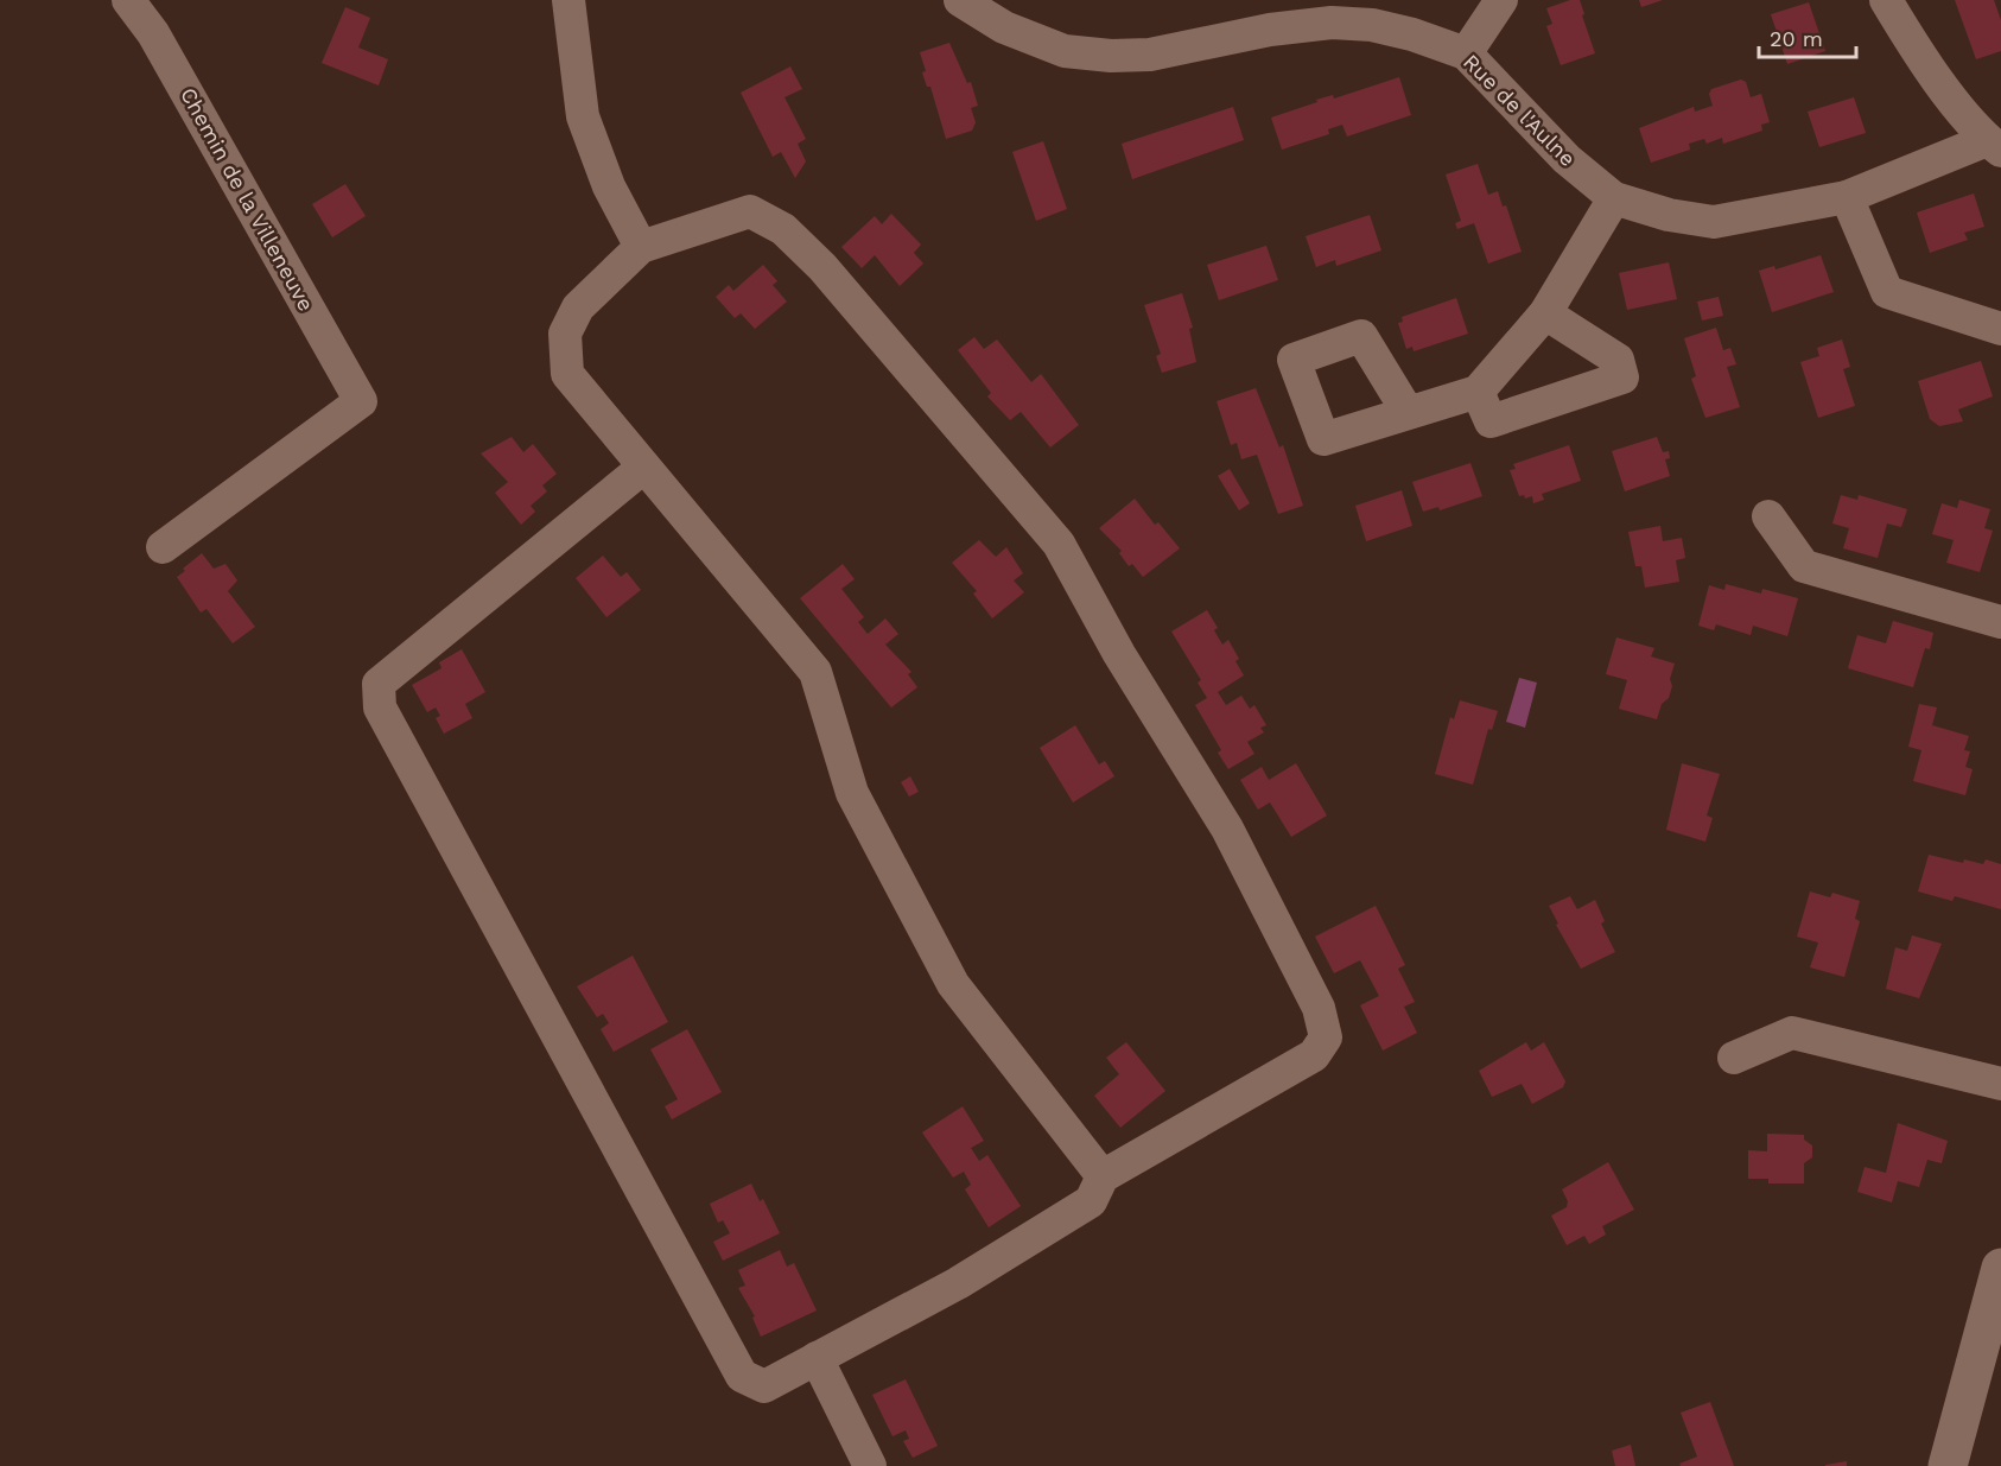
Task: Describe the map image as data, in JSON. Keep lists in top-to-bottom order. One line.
{"streets":{"street":["Rue de l'Aulne","Chemin de la Villeneuve"]},"scale_bar":"20 m"}
